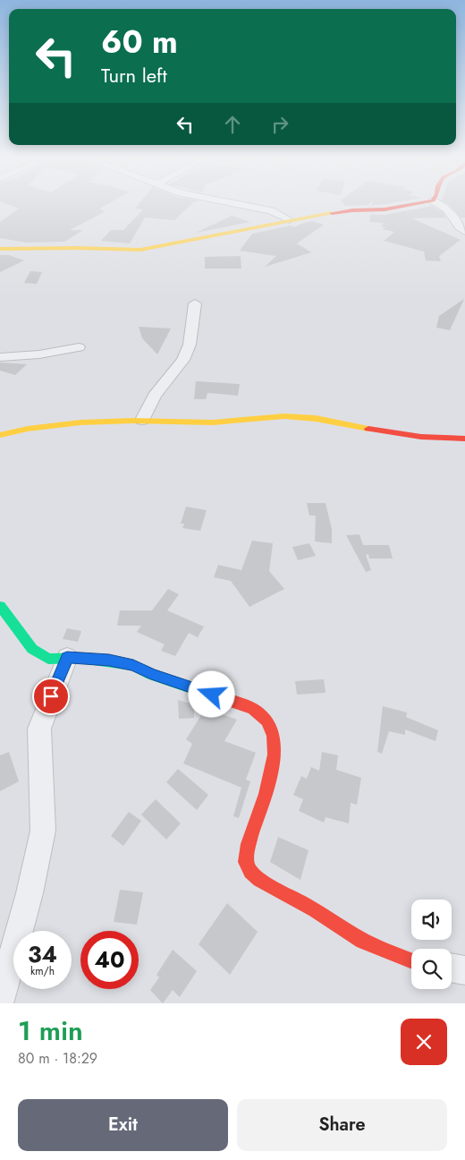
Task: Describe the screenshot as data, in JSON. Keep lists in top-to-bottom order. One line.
{"page":{"turn":["60 m","Turn left"],"speed":"34 km/h","limit":"40","heading":["1 min","80 m · 18:29"],"buttons":["Exit","Share"]}}
